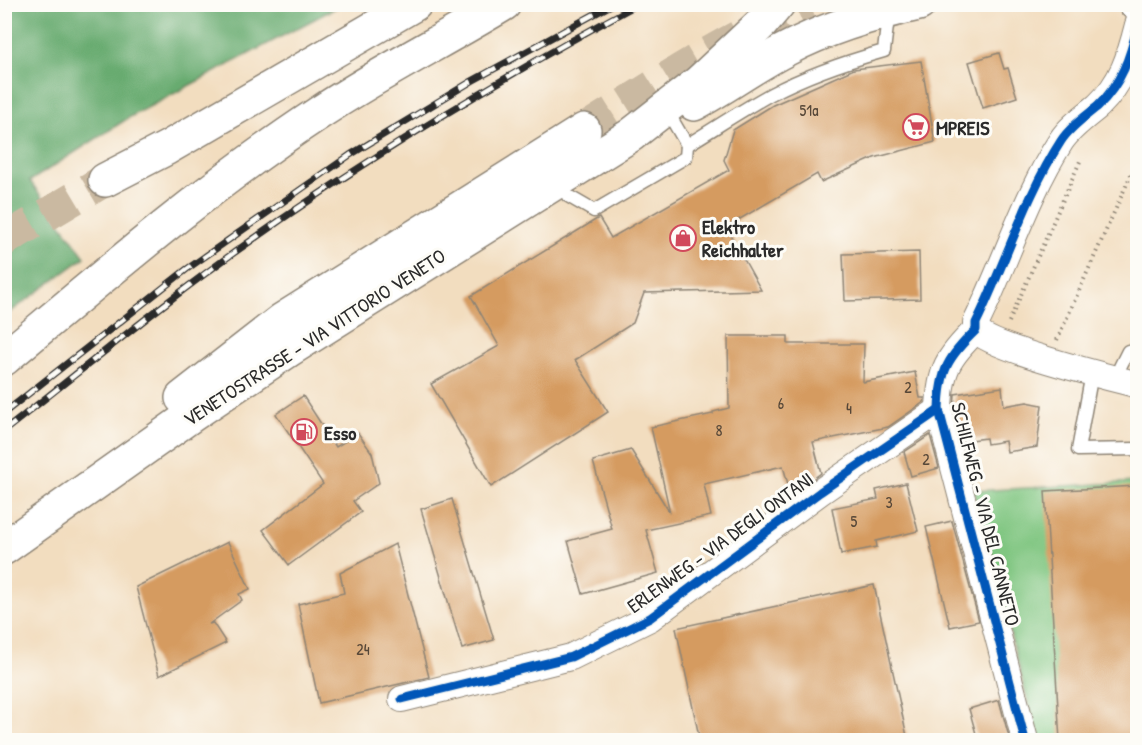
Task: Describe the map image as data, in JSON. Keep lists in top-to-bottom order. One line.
{"streets":{"main road":["VENETOSTRASSE - VIA VITTORIO VENETO"],"street":["SCHILFWEG - VIA DEL CANNETO","ERLENWEG - VIA DEGLI ONTANI"]},"crossings":[["SCHILFWEG - VIA DEL CANNETO","ERLENWEG - VIA DEGLI ONTANI"]],"places":{"supermarket":["MPREIS"],"shop":["Elektro Reichhalter"],"fuel station":["Esso"]},"house_numbers":["51a","2","6","4","8","2","3","5","24"]}
